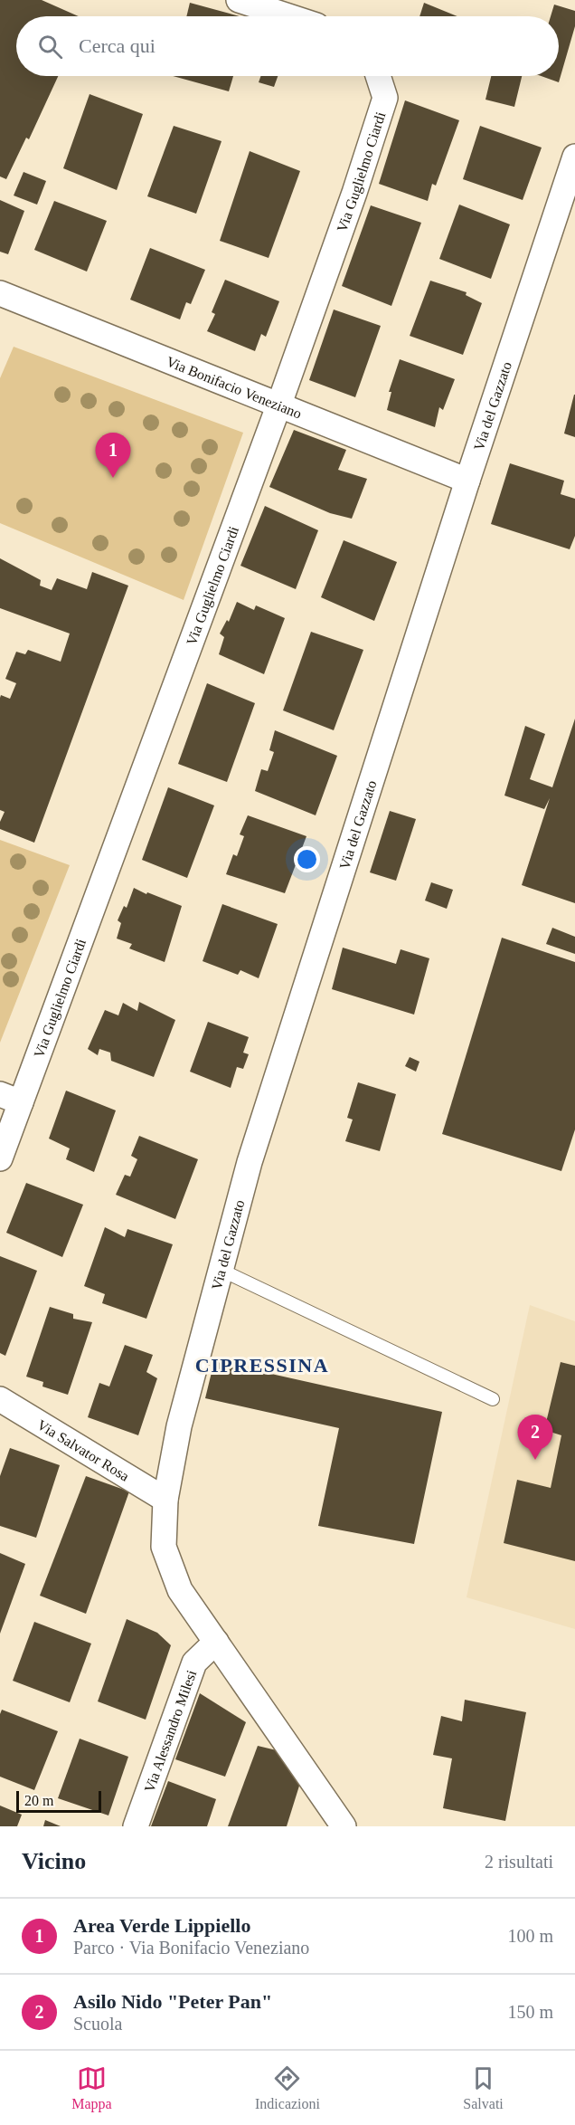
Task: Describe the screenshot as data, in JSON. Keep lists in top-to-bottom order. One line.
{"streets":{"street":["Via Guglielmo Ciardi","Via Bonifacio Veneziano","Via del Gazzato","Via Salvator Rosa","Via Alessandro Milesi"]},"crossings":[["Via Guglielmo Ciardi","Via Bonifacio Veneziano"],["Via Bonifacio Veneziano","Via del Gazzato"],["Via del Gazzato","Via Salvator Rosa"],["Via del Gazzato","Via Alessandro Milesi"]],"districts":["CIPRESSINA"],"scale_bar":"20 m","page":{"search":"Cerca qui","pins":["1","2"],"scale":"20 m","heading":["Vicino","2 risultati"],"list":[{"mark":"1","name":"Area Verde Lippiello","note":"Parco · Via Bonifacio Veneziano","value":"100 m"},{"mark":"2","name":"Asilo Nido \"Peter Pan\"","note":"Scuola","value":"150 m"}],"nav":["Mappa","Indicazioni","Salvati"]}}
